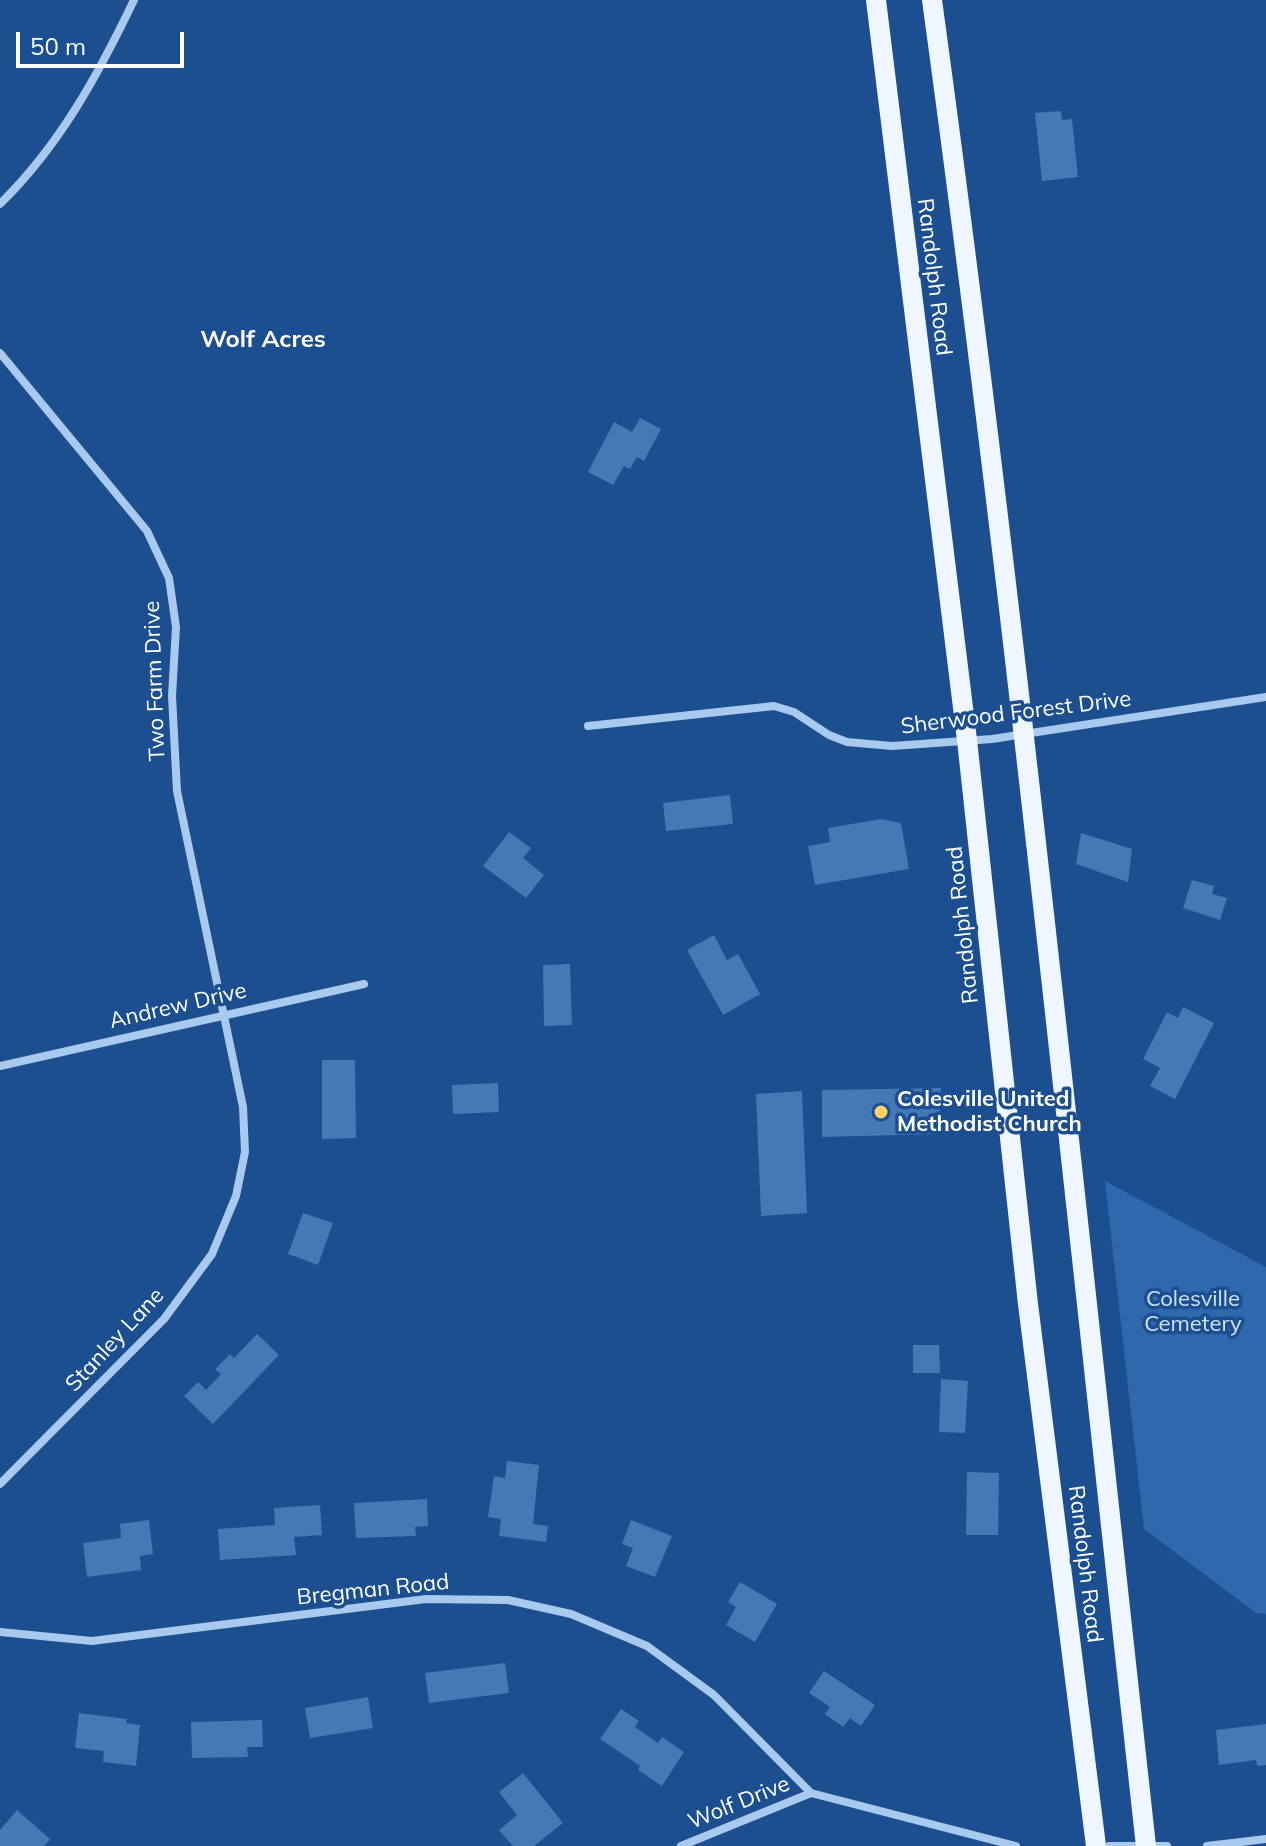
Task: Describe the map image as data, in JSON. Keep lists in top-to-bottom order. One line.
{"streets":{"main road":["Randolph Road"],"street":["Two Farm Drive","Sherwood Forest Drive","Andrew Drive","Stanley Lane","Bregman Road","Wolf Drive"]},"crossings":[["Randolph Road","Sherwood Forest Drive"],["Two Farm Drive","Andrew Drive"],["Two Farm Drive","Stanley Lane"],["Andrew Drive","Stanley Lane"],["Bregman Road","Wolf Drive"]],"districts":["Wolf Acres"],"parks":["Colesville Cemetery"],"places":["Colesville United Methodist Church"],"scale_bar":"50 m"}
